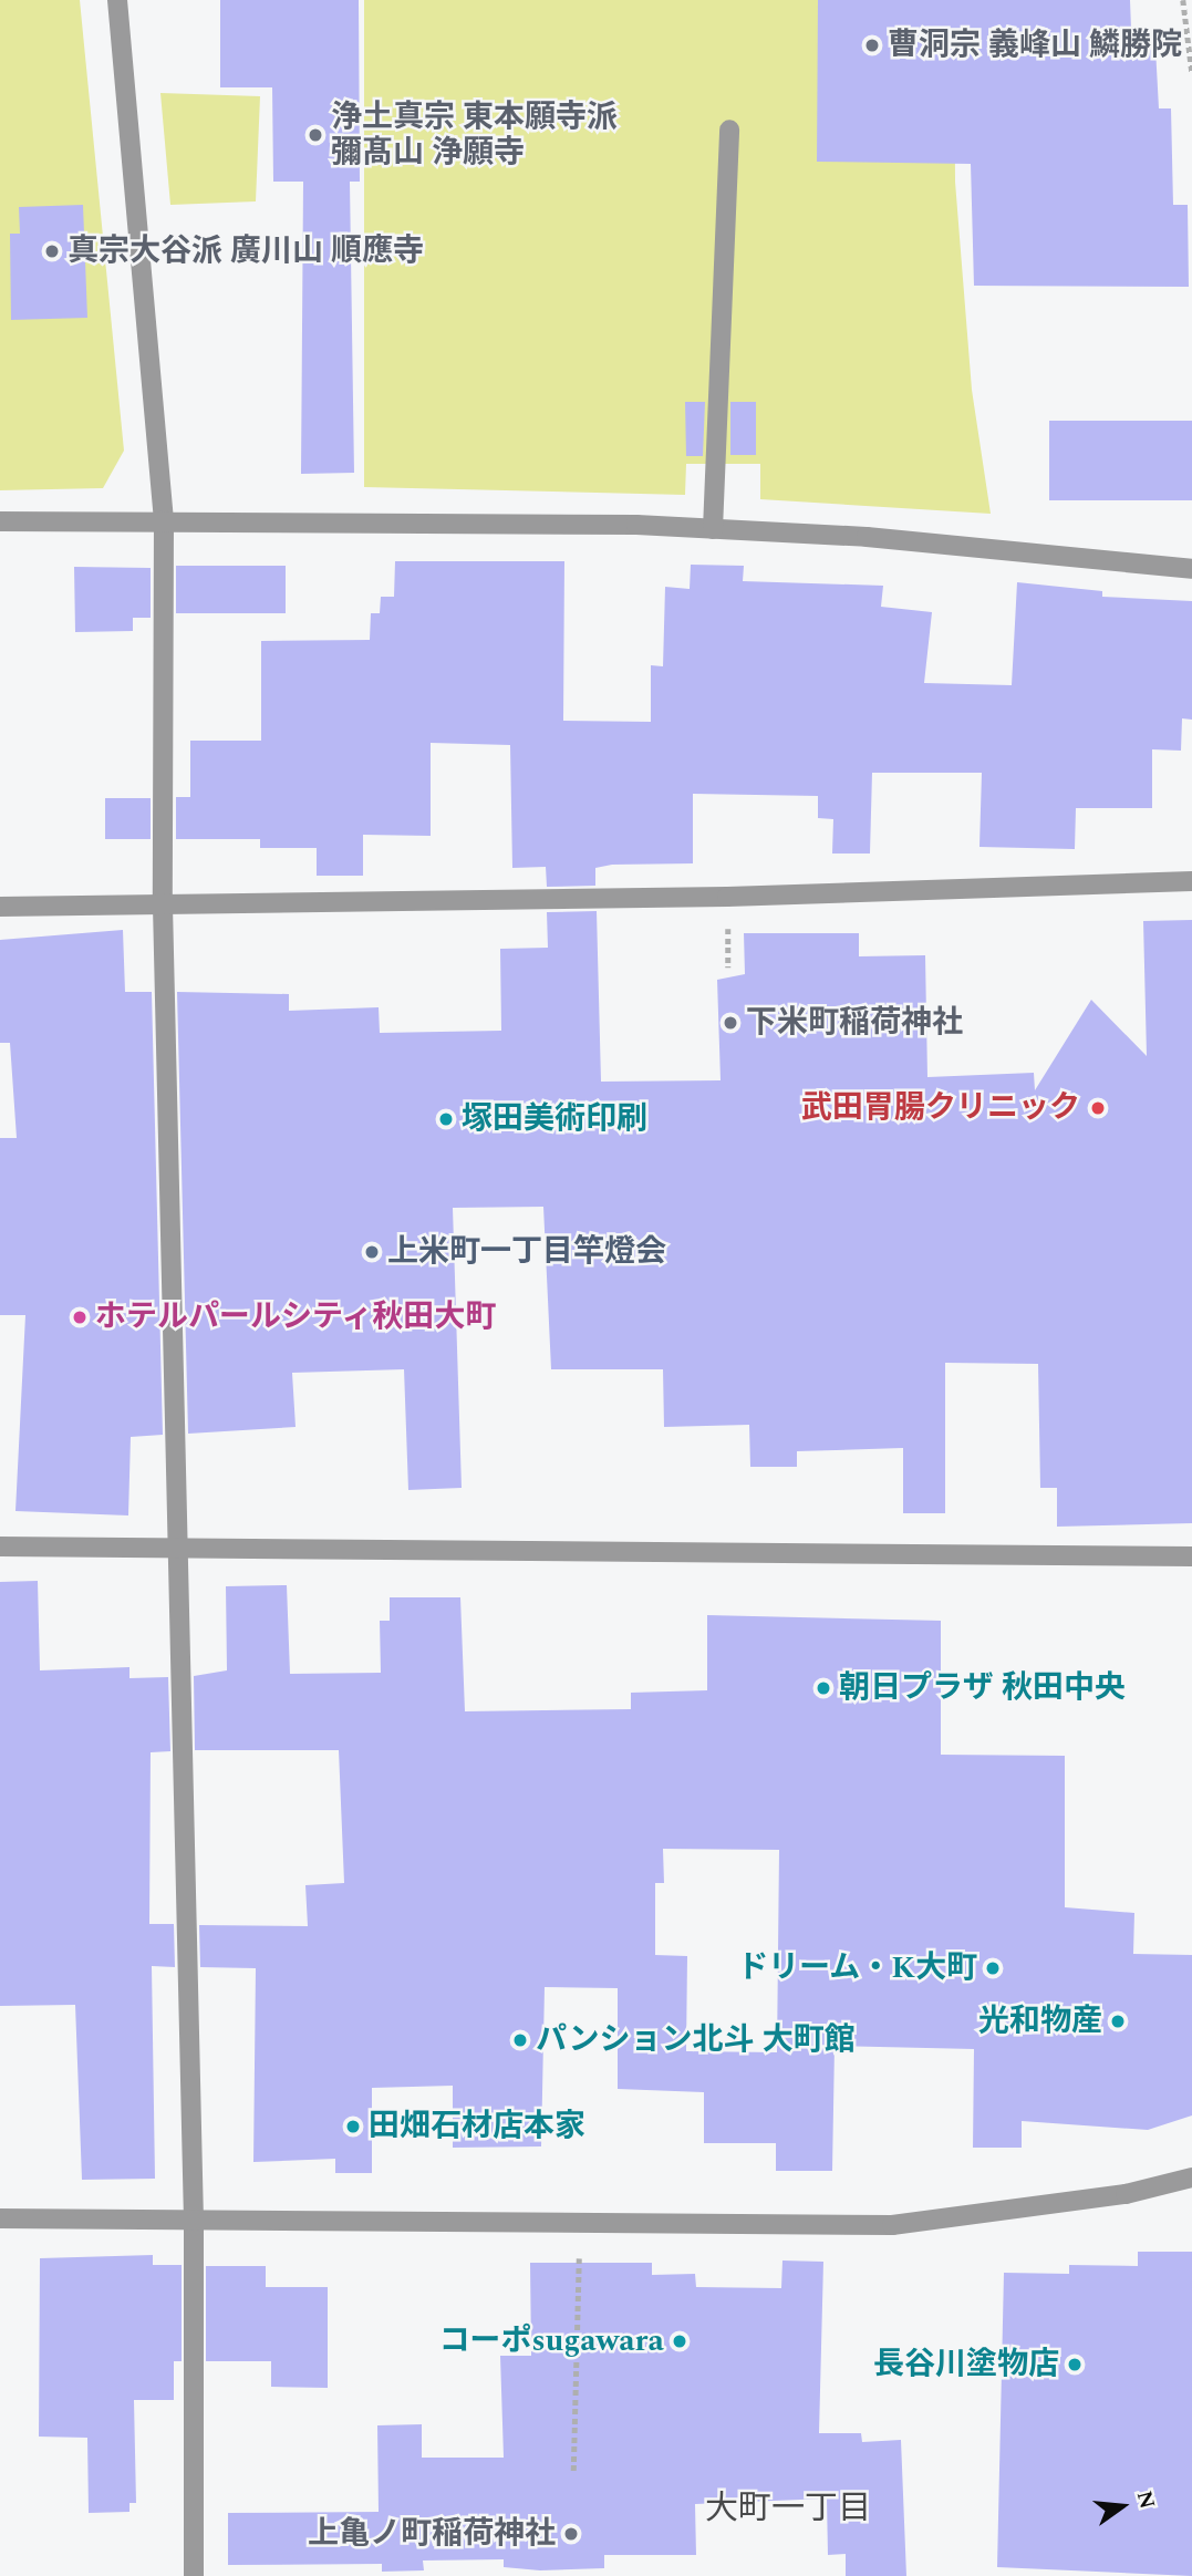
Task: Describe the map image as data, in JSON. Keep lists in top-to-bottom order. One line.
{"districts":["大町一丁目"],"places":["曹洞宗 義峰山 鱗勝院","浄土真宗 東本願寺派 彌髙山 浄願寺","真宗大谷派 廣川山 順應寺","下米町稲荷神社","武田胃腸クリニック","塚田美術印刷","上米町一丁目竿燈会","ホテルパールシティ秋田大町","朝日プラザ 秋田中央","ドリーム・K大町","光和物産","パンション北斗 大町館","田畑石材店本家","コーポsugawara","長谷川塗物店","上亀ノ町稲荷神社"],"north":"right"}
